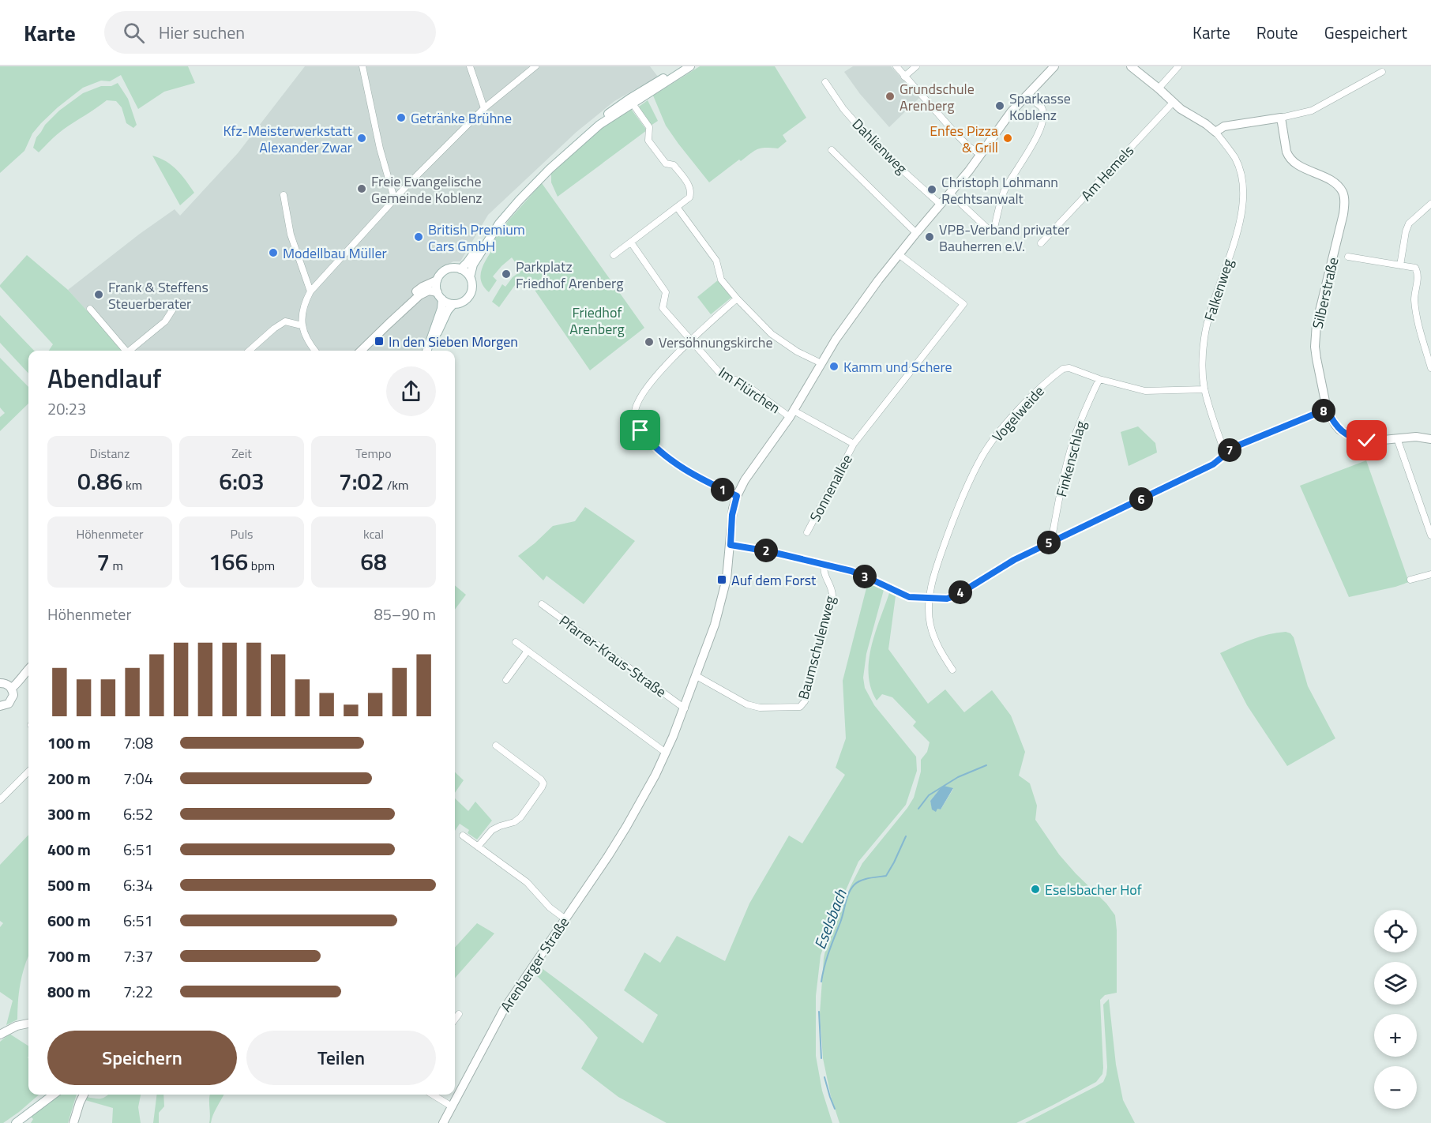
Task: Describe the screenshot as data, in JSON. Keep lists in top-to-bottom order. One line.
{"streets":{"street":["Dahlienweg","Am Hemels","Falkenweg","Silberstraße","Im Flürchen","Vogelweide","Finkenschlag","Sonnenallee","Baumschulenweg","Pfarrer-Kraus-Straße","Arenberger Straße"]},"crossings":[["Falkenweg","Vogelweide"],["Im Flürchen","Sonnenallee"],["Vogelweide","Finkenschlag"]],"water":["Eselsbach"],"parks":["Friedhof Arenberg"],"places":{"other":["Grundschule Arenberg","Sparkasse Koblenz","Getränke Brühne","Kfz-Meisterwerkstatt Alexander Zwar","Enfes Pizza & Grill","Freie Evangelische Gemeinde Koblenz","Christoph Lohmann Rechtsanwalt","British Premium Cars GmbH","VPB-Verband privater Bauherren e.V.","Modellbau Müller","Parkplatz Friedhof Arenberg","Frank & Steffens Steuerberater","Versöhnungskirche","Kamm und Schere","Eselsbacher Hof"],"transit":["In den Sieben Morgen","Auf dem Forst"]},"page":{"header":"Karte","search":"Hier suchen","nav":["Karte","Route","Gespeichert"],"heading":["Abendlauf","20:23"],"pins":["8","7","1","6","5","2","3","4"],"stats":[["Distanz","0.86 km"],["Zeit","6:03"],["Tempo","7:02 /km"],["Höhenmeter","7 m"],["Puls","166 bpm"],["kcal","68"]],"chart":["Höhenmeter","85–90 m"],"list":[{"name":"100 m","note":"7:08"},{"name":"200 m","note":"7:04"},{"name":"300 m","note":"6:52"},{"name":"400 m","note":"6:51"},{"name":"500 m","note":"6:34"},{"name":"600 m","note":"6:51"},{"name":"700 m","note":"7:37"},{"name":"800 m","note":"7:22"}],"map_buttons":["+","−"],"buttons":["Speichern","Teilen"]}}
